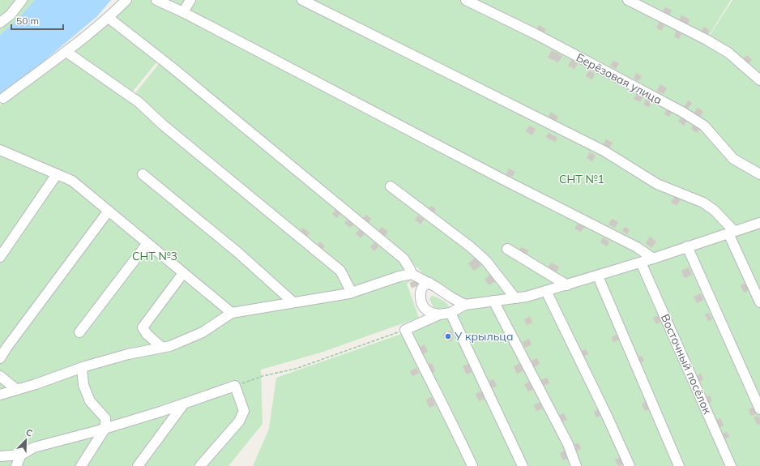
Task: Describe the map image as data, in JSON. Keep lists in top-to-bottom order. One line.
{"streets":{"street":["Берёзовая улица","Восточный посёлок"]},"parks":["СНТ №1","СНТ №3"],"places":["У крыльца"],"scale_bar":"50 m","north":"top right"}
